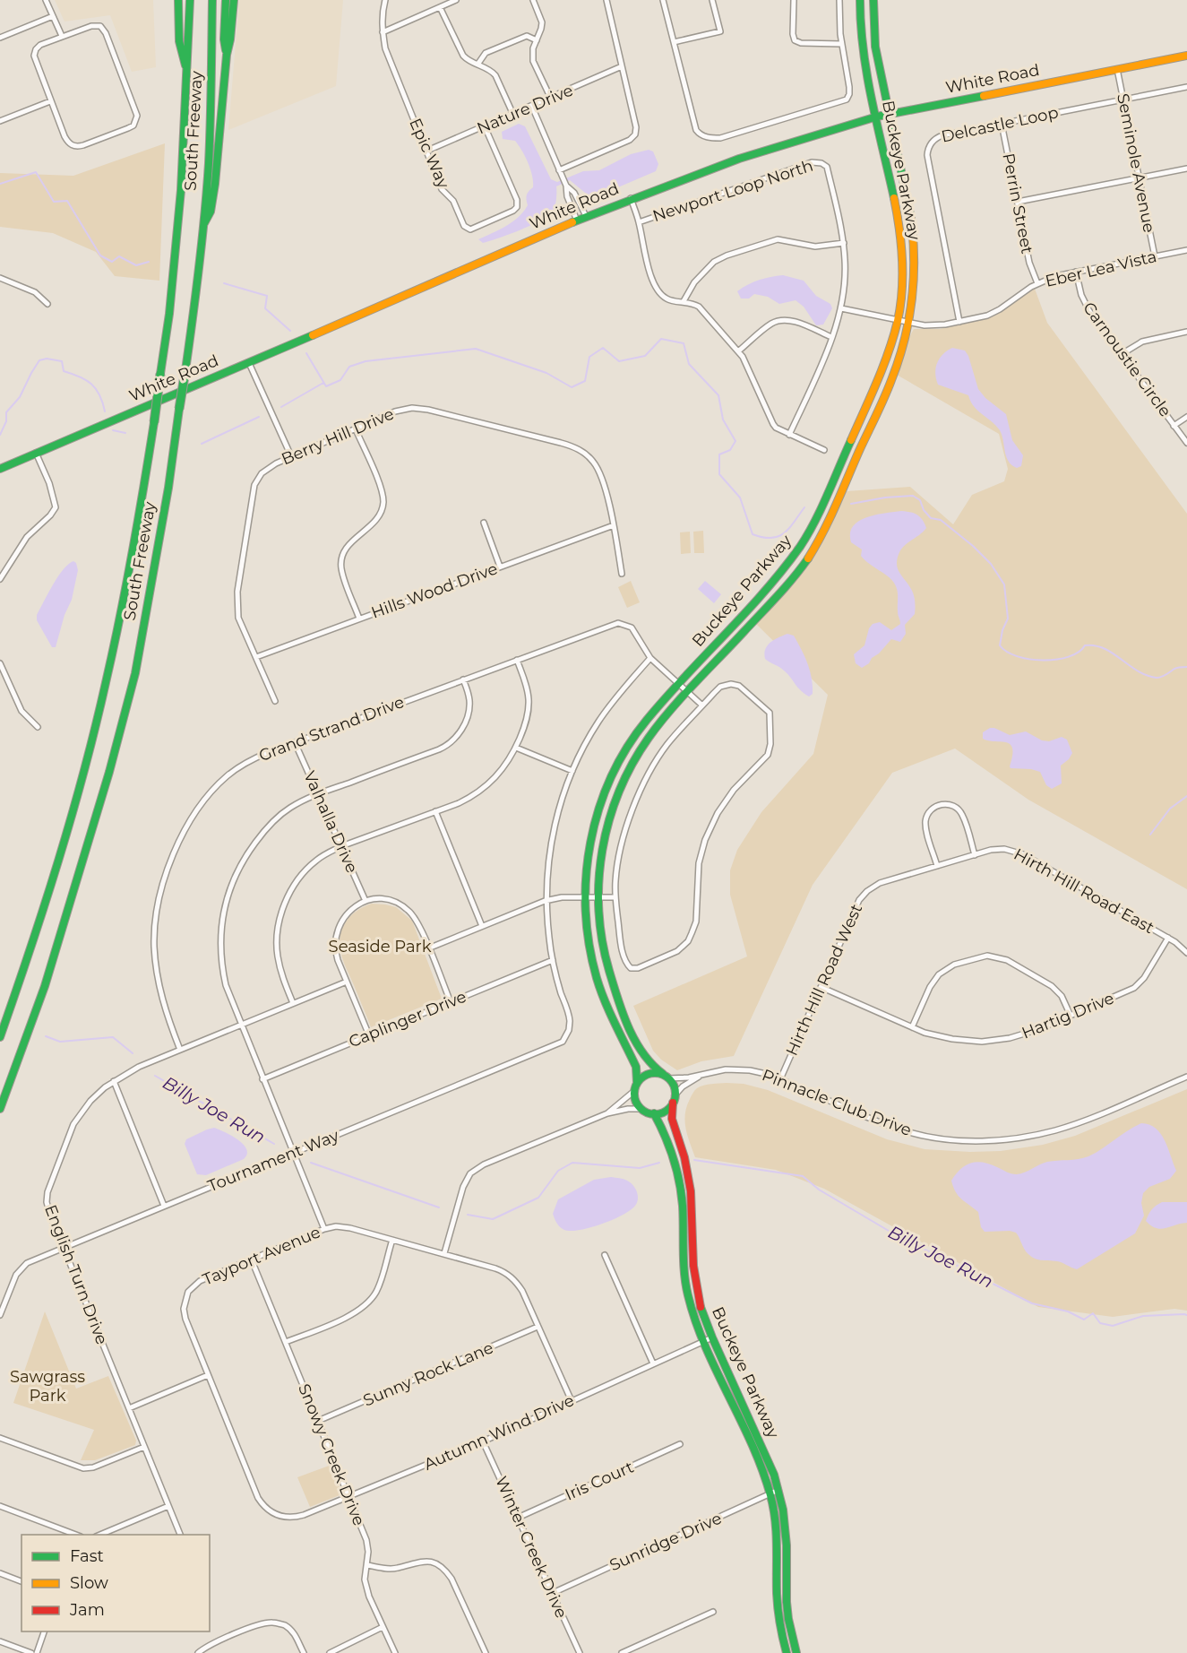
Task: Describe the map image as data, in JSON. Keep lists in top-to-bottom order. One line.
{"streets":{"main road":["White Road","South Freeway","Buckeye Parkway"],"street":["Nature Drive","Delcastle Loop","Epic Way","Seminole Avenue","Newport Loop North","Perrin Street","Eber Lea Vista","Carnoustie Circle","Berry Hill Drive","Hills Wood Drive","Grand Strand Drive","Valhalla Drive","Hirth Hill Road East","Hirth Hill Road West","Hartig Drive","Caplinger Drive","Pinnacle Club Drive","Tournament Way","Tayport Avenue","English Turn Drive","Sunny Rock Lane","Autumn Wind Drive","Snowy Creek Drive","Iris Court","Sunridge Drive","Winter Creek Drive"]},"crossings":[["White Road","Seminole Avenue"],["White Road","Buckeye Parkway"],["Nature Drive","Epic Way"],["Delcastle Loop","Seminole Avenue"],["Delcastle Loop","Perrin Street"],["Delcastle Loop","Eber Lea Vista"],["Seminole Avenue","Eber Lea Vista"],["Buckeye Parkway","Eber Lea Vista"],["Buckeye Parkway","Pinnacle Club Drive"],["Buckeye Parkway","Autumn Wind Drive"],["Buckeye Parkway","Sunridge Drive"],["Perrin Street","Eber Lea Vista"],["Eber Lea Vista","Carnoustie Circle"],["Berry Hill Drive","Hills Wood Drive"],["Grand Strand Drive","Valhalla Drive"],["Grand Strand Drive","English Turn Drive"],["Hirth Hill Road East","Hirth Hill Road West"],["Hirth Hill Road East","Hartig Drive"],["Hirth Hill Road West","Hartig Drive"],["Hirth Hill Road West","Pinnacle Club Drive"],["Caplinger Drive","Tournament Way"],["Tournament Way","English Turn Drive"],["Tayport Avenue","Sunny Rock Lane"],["Tayport Avenue","Autumn Wind Drive"],["Tayport Avenue","Snowy Creek Drive"],["Sunny Rock Lane","Snowy Creek Drive"],["Autumn Wind Drive","Snowy Creek Drive"],["Autumn Wind Drive","Winter Creek Drive"],["Iris Court","Winter Creek Drive"],["Sunridge Drive","Winter Creek Drive"]],"water":["Billy Joe Run"],"parks":["Seaside Park","Sawgrass Park"],"legend":["Fast","Slow","Jam"]}
